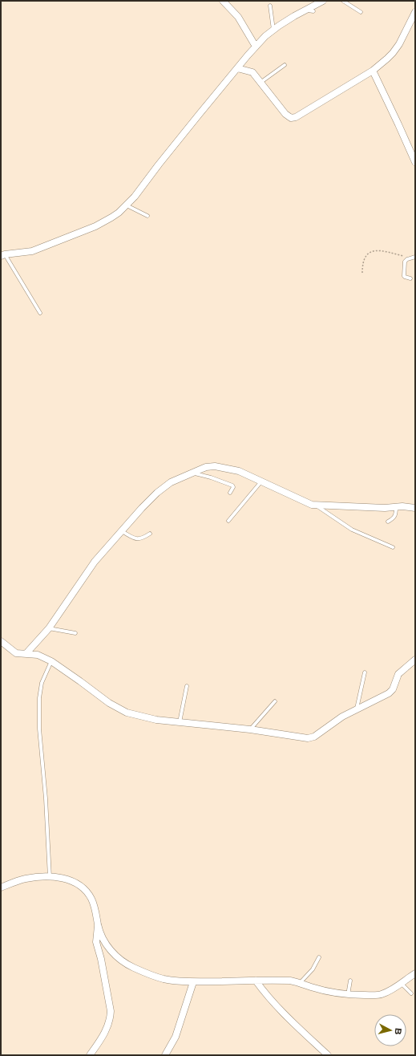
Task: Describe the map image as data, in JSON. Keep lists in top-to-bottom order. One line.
{"north":"right"}
